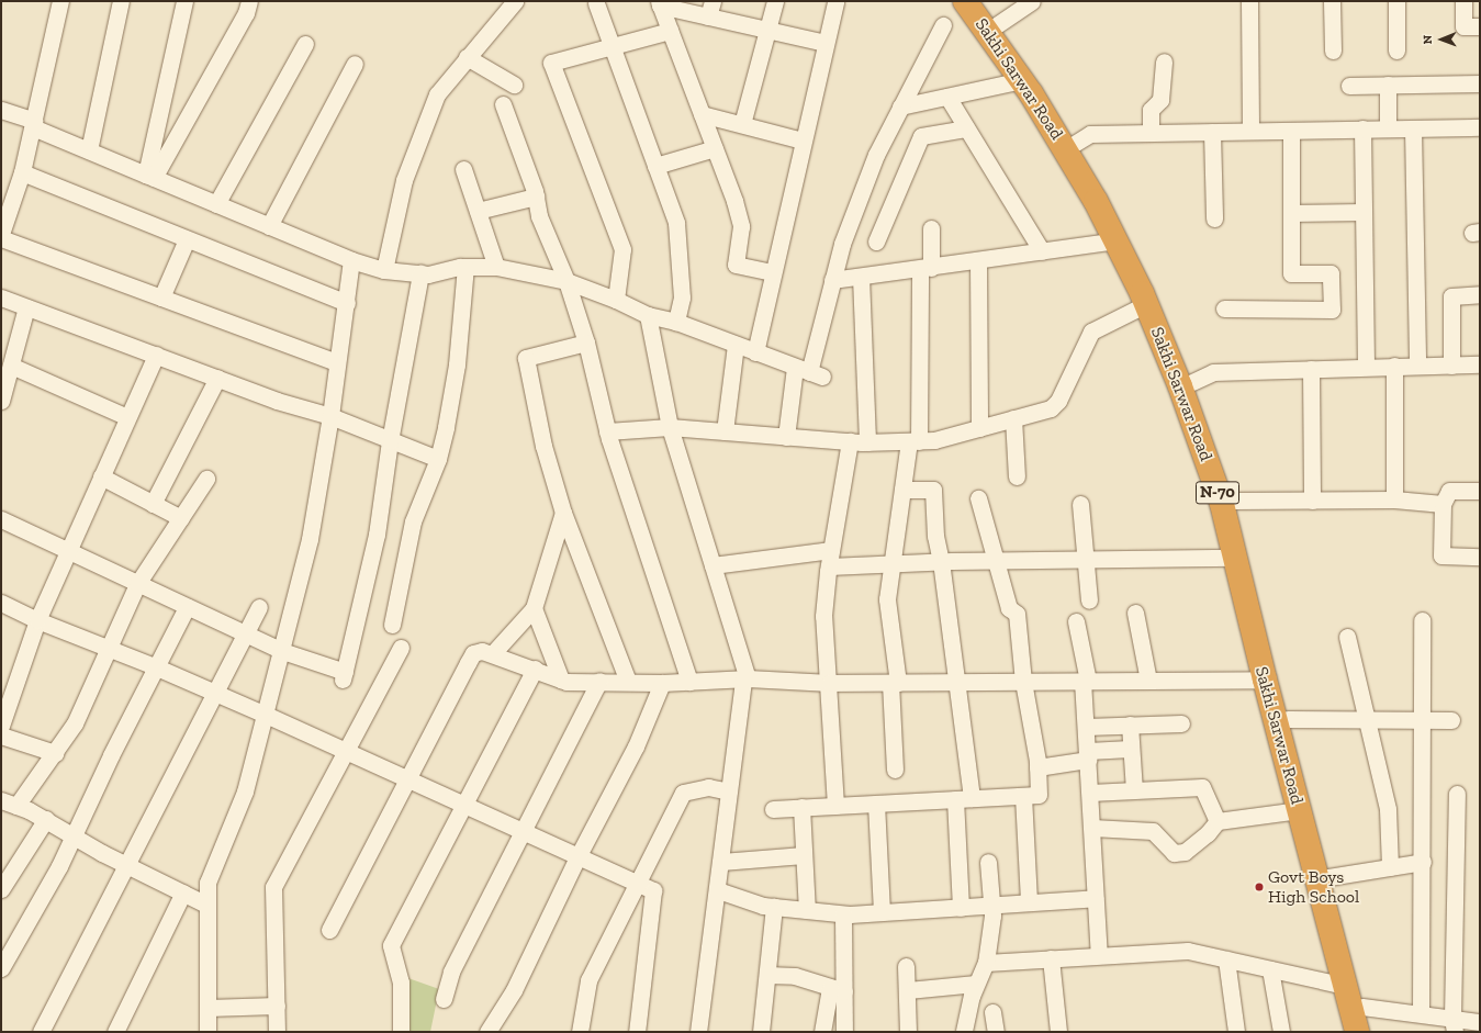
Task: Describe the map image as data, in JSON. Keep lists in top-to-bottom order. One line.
{"streets":{"highway":["Sakhi Sarwar Road","N-70"]},"crossings":[["Sakhi Sarwar Road","N-70"]],"places":["Govt Boys High School"],"north":"left"}
